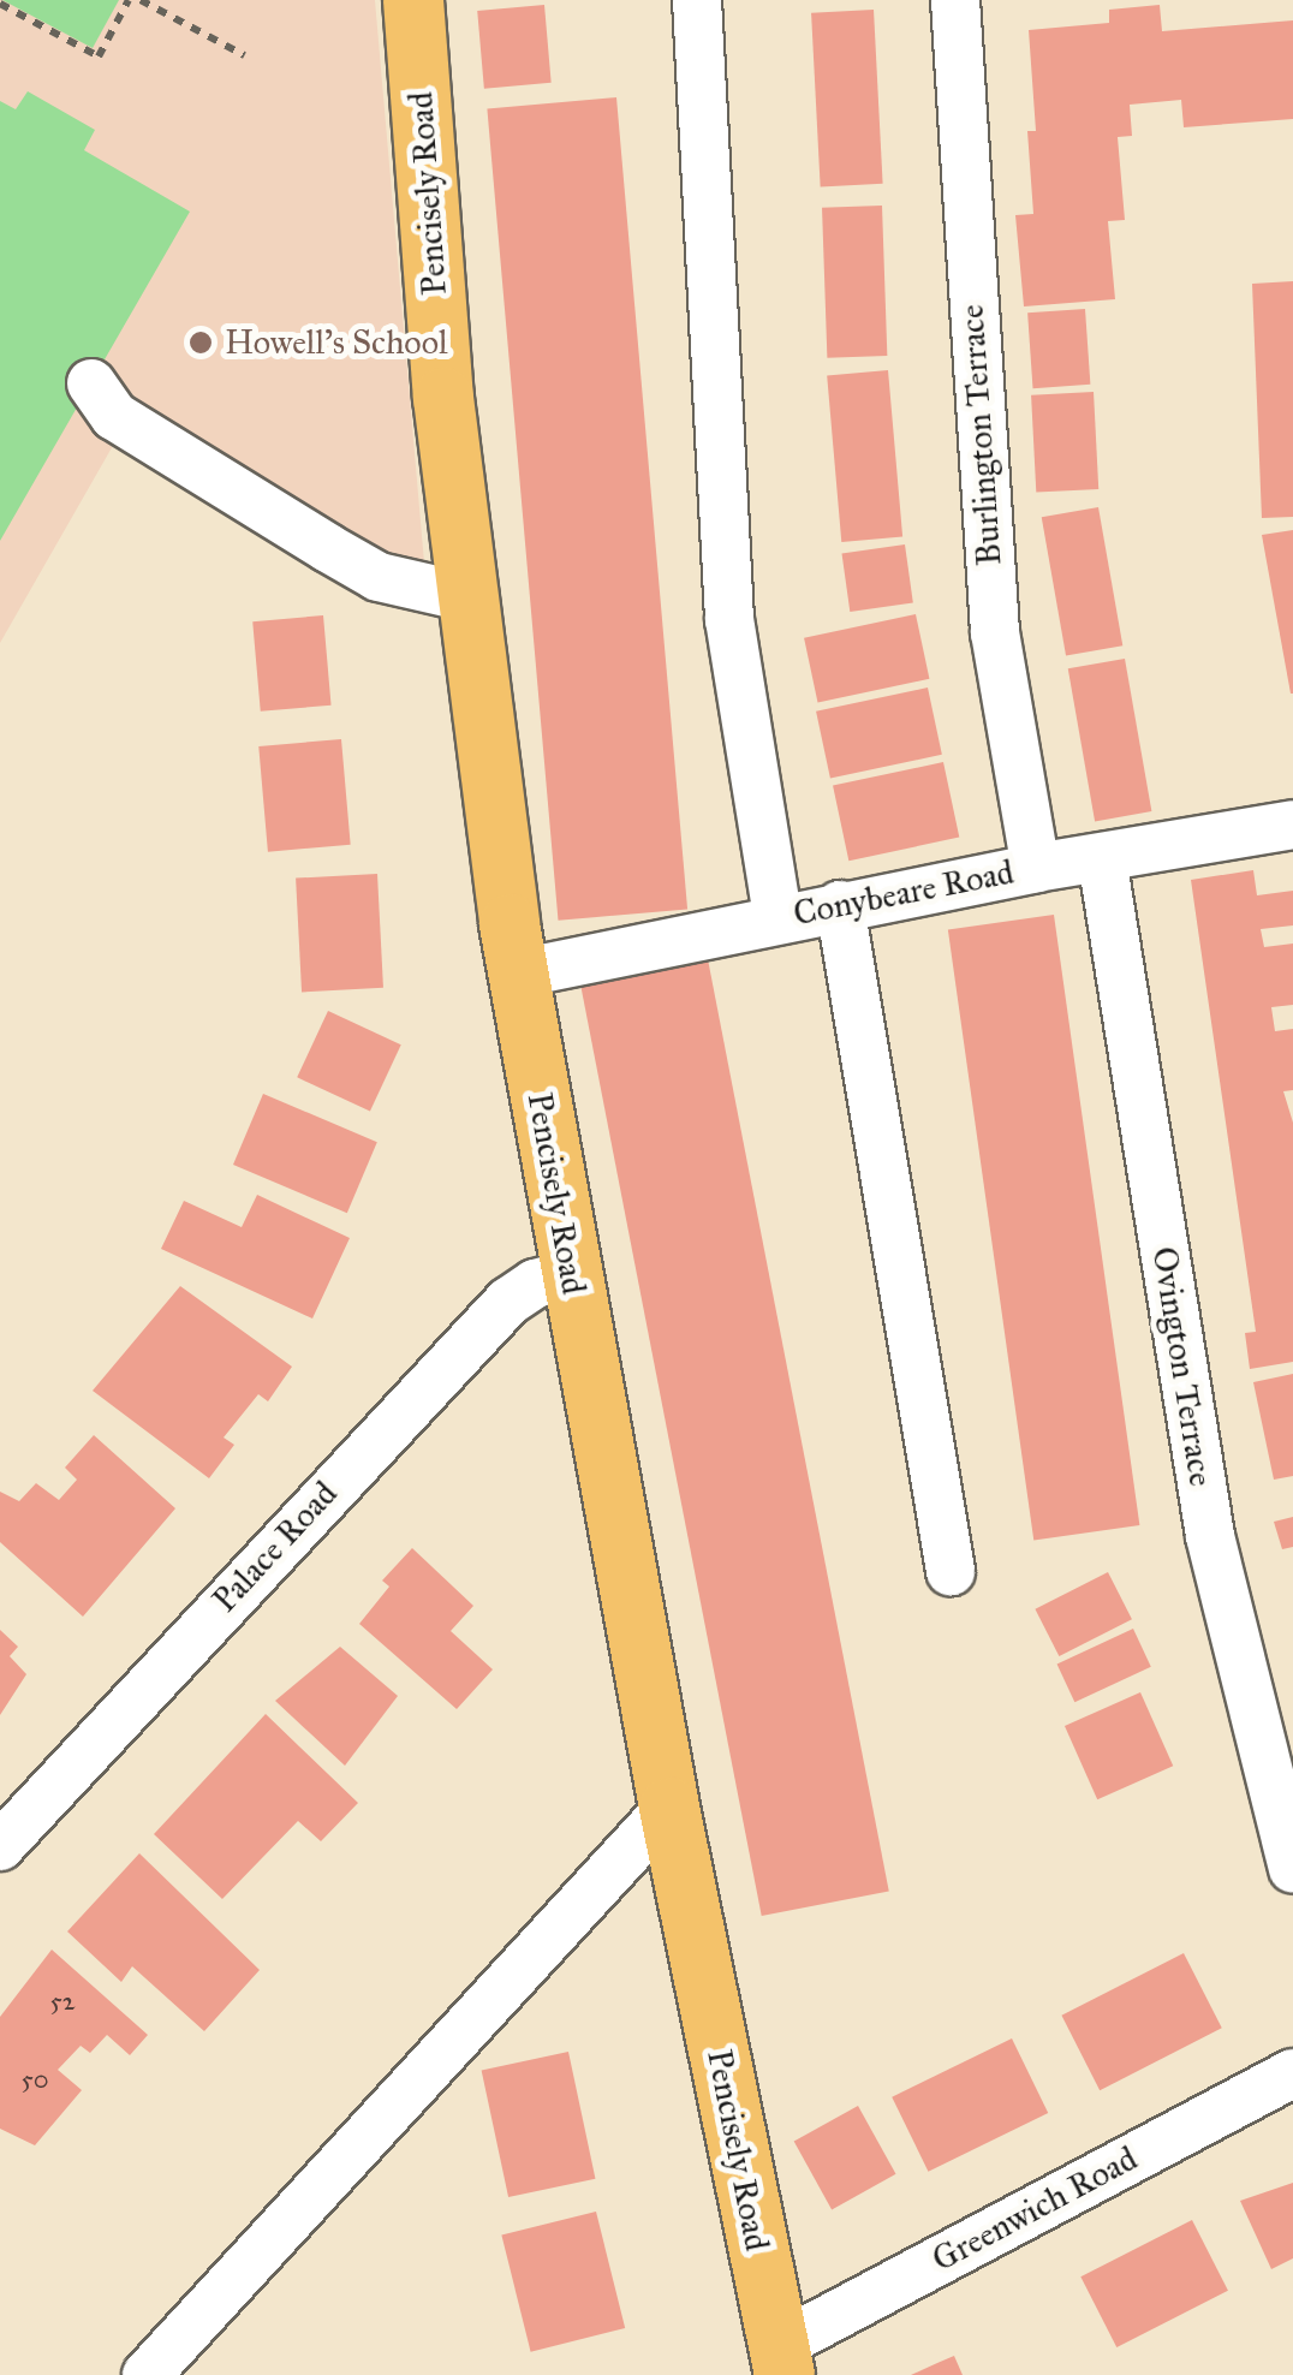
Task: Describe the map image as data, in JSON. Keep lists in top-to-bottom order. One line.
{"streets":{"main road":["Pencisely Road"],"street":["Burlington Terrace","Conybeare Road","Ovington Terrace","Palace Road","Greenwich Road"]},"crossings":[["Pencisely Road","Conybeare Road"],["Pencisely Road","Palace Road"],["Pencisely Road","Greenwich Road"],["Burlington Terrace","Conybeare Road"],["Conybeare Road","Ovington Terrace"]],"places":["Howell's School"],"house_numbers":["52","50"]}
